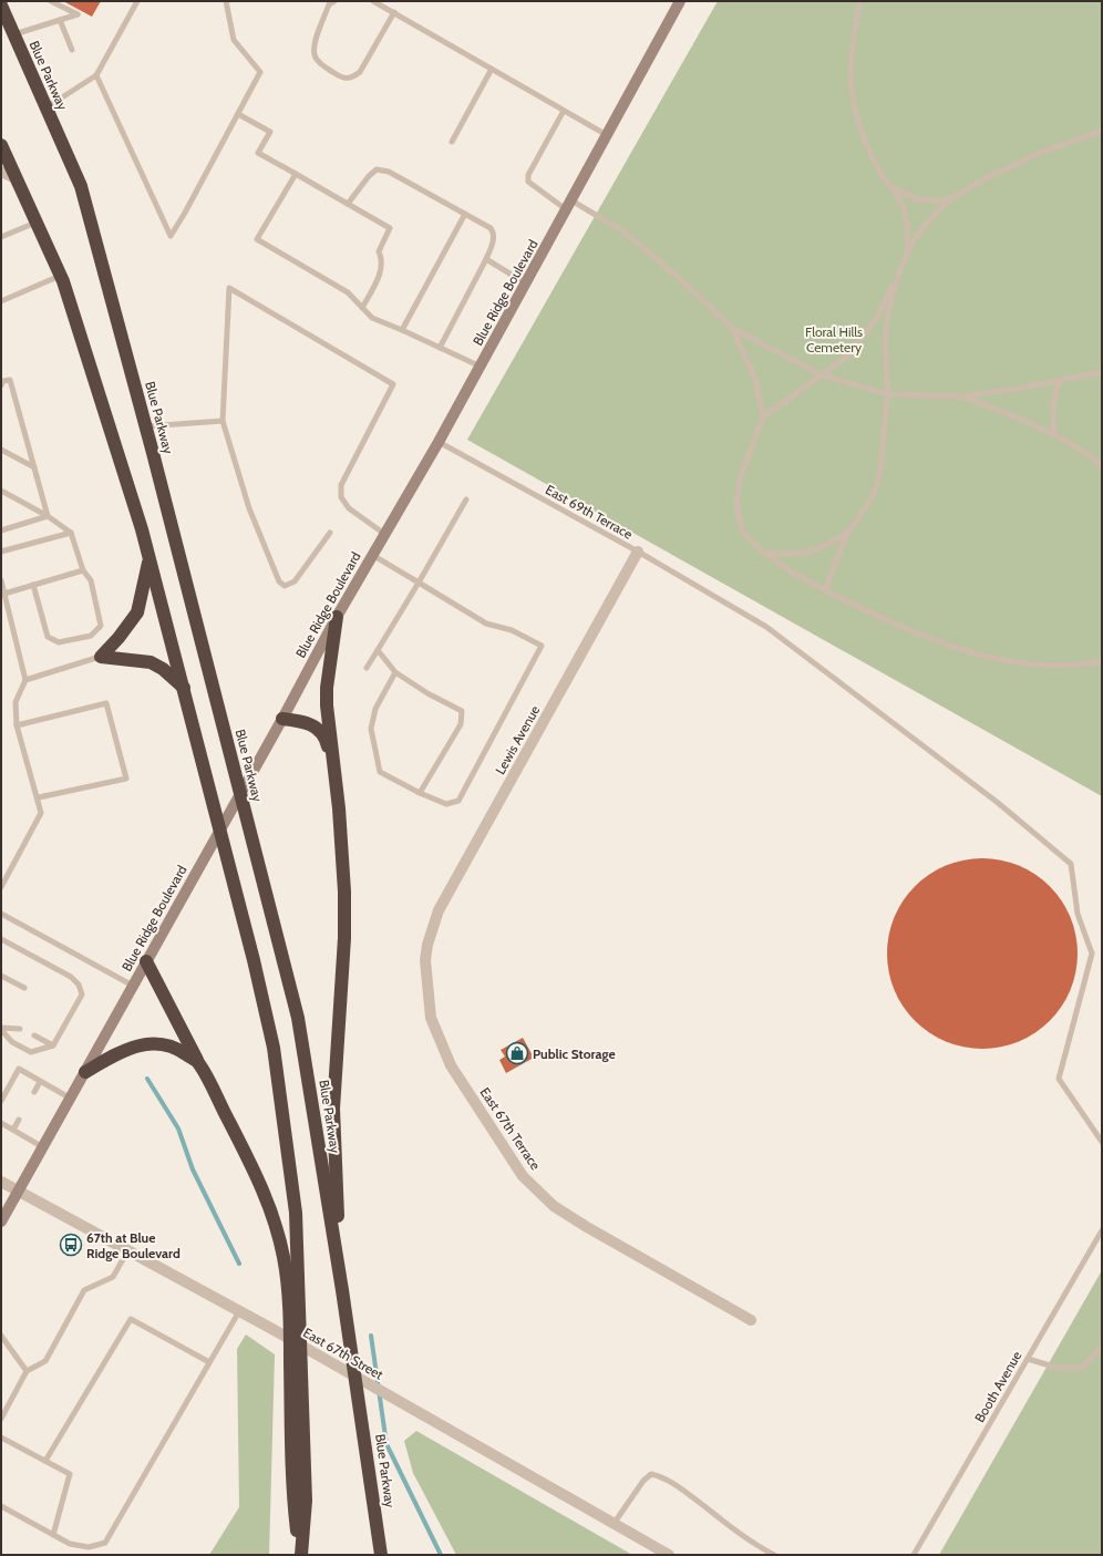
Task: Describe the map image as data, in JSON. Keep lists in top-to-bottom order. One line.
{"streets":{"highway":["Blue Parkway"],"main road":["Blue Ridge Boulevard"],"street":["Lewis Avenue","East 67th Terrace","East 67th Street"],"lane":["East 69th Terrace","Booth Avenue"]},"crossings":[["Blue Ridge Boulevard","East 69th Terrace"],["Blue Ridge Boulevard","East 67th Street"],["East 69th Terrace","Lewis Avenue"],["Lewis Avenue","East 67th Terrace"]],"parks":["Floral Hills Cemetery"],"places":{"shop":["Public Storage"],"bus stop":["67th at Blue Ridge Boulevard"]}}
